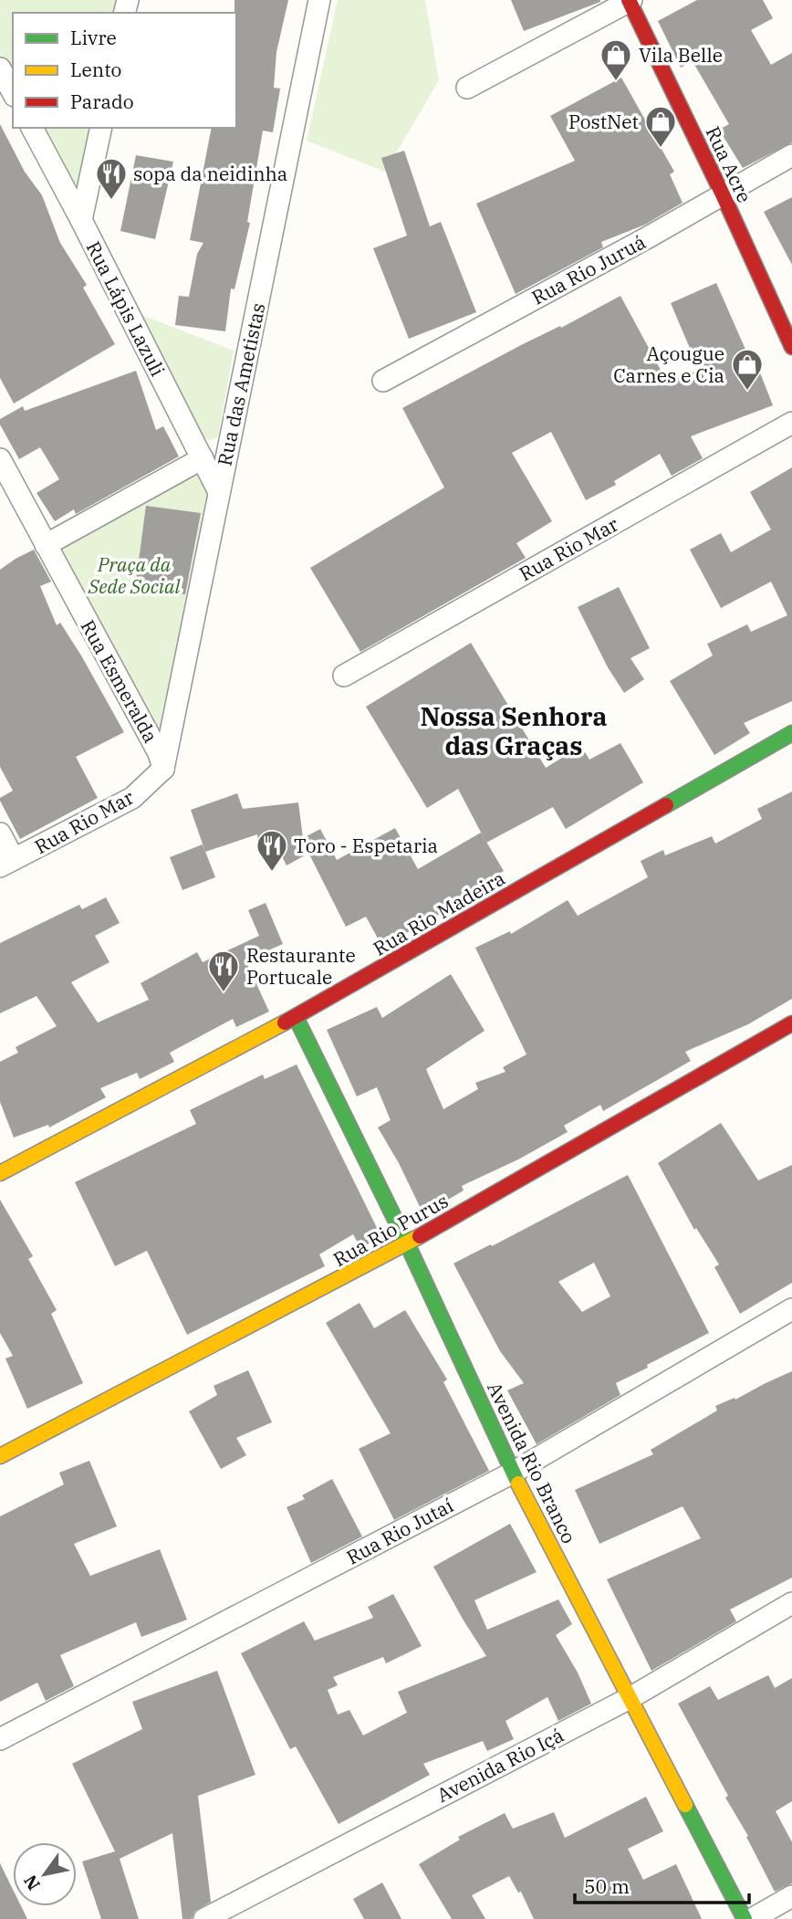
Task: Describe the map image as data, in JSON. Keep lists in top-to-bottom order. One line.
{"streets":{"street":["Rua Acre","Rua Rio Juruá","Rua Lápis Lazuli","Rua das Ametistas","Rua Rio Mar","Rua Esmeralda","Rua Rio Madeira","Rua Rio Purus","Avenida Rio Branco","Rua Rio Jutaí","Avenida Rio Içá"]},"crossings":[["Rua Acre","Rua Rio Juruá"],["Rua Lápis Lazuli","Rua das Ametistas"],["Rua das Ametistas","Rua Rio Mar"],["Rua das Ametistas","Rua Esmeralda"],["Rua Rio Mar","Rua Esmeralda"],["Rua Rio Madeira","Avenida Rio Branco"],["Rua Rio Purus","Avenida Rio Branco"],["Avenida Rio Branco","Rua Rio Jutaí"],["Avenida Rio Branco","Avenida Rio Içá"]],"districts":["Nossa Senhora das Graças"],"parks":["Praça da Sede Social"],"places":{"shop":["Vila Belle","PostNet","Açougue Carnes e Cia"],"restaurant":["sopa da neidinha","Toro - Espetaria","Restaurante Portucale"]},"legend":["Livre","Lento","Parado"],"scale_bar":"50 m","north":"bottom left"}
